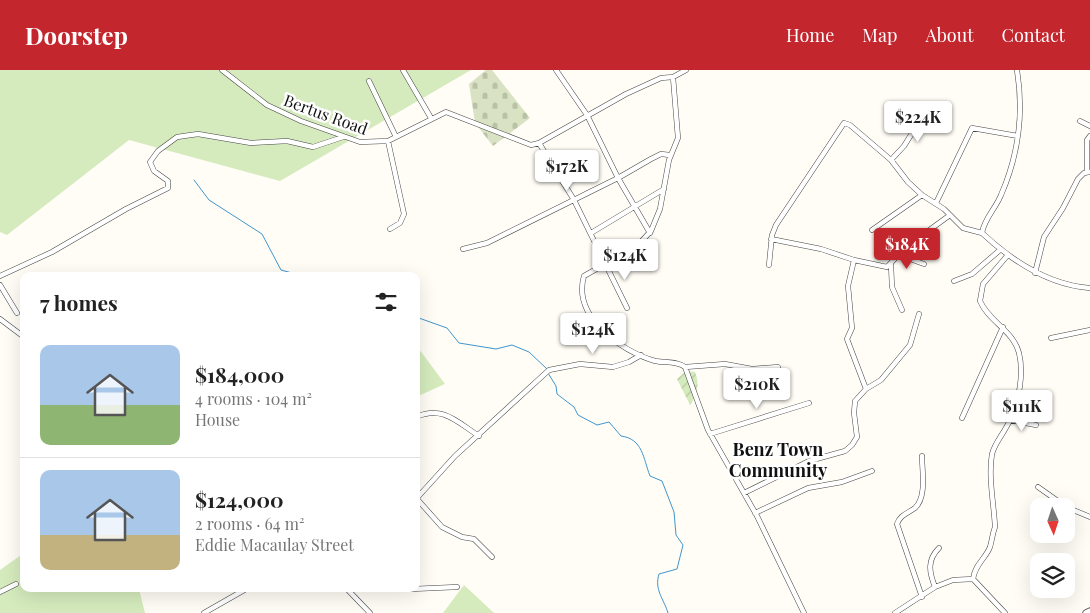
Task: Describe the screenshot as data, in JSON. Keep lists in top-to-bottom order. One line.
{"streets":{"street":["Bertus Road"]},"districts":["Benz Town Community"],"north":"bottom","page":{"header":"Doorstep","nav":["Home","Map","About","Contact"],"price":["$224K","$172K","$184K","$124K","$124K","$210K","$111K"],"heading":"7 homes","list":[{"name":"$184,000","note":"4 rooms · 104 m² · House"},{"name":"$124,000","note":"2 rooms · 64 m² · Eddie Macaulay Street"}]}}
